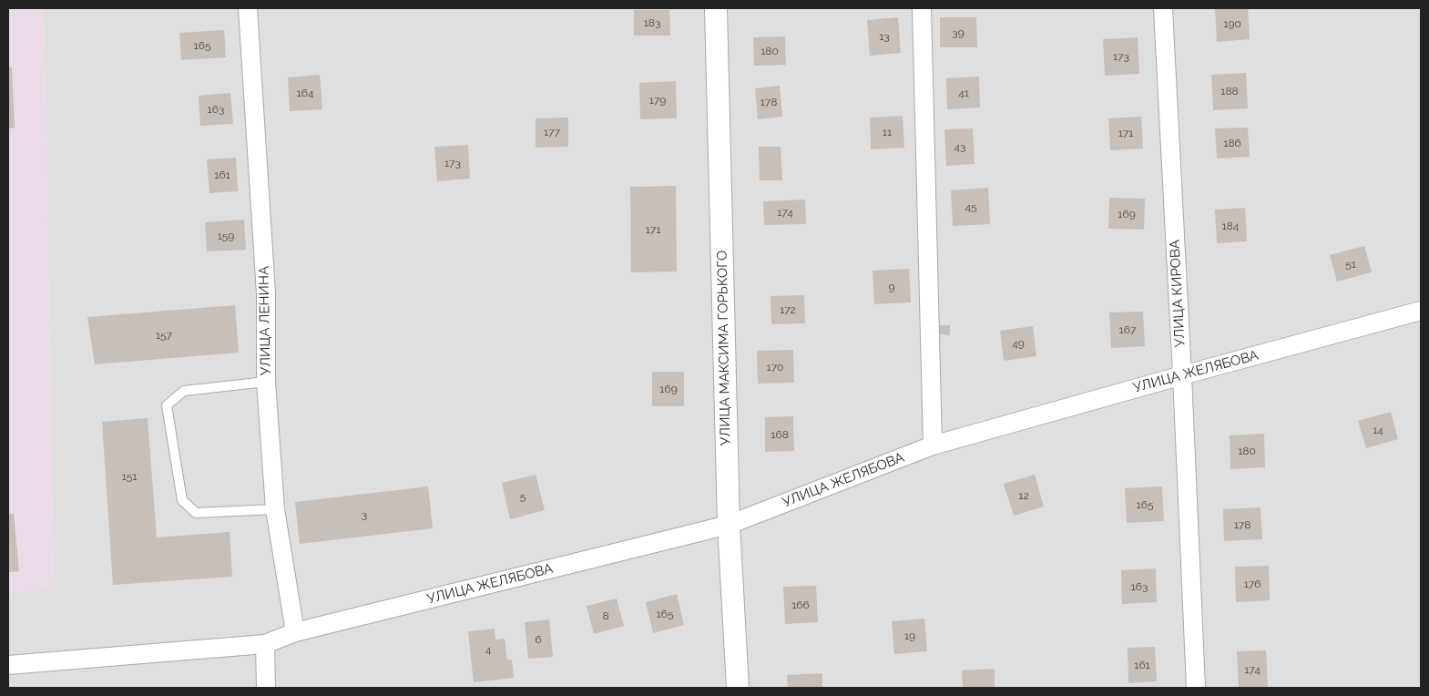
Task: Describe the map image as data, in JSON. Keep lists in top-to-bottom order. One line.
{"streets":{"street":["УЛИЦА КИРОВА","УЛИЦА ЛЕНИНА","УЛИЦА МАКСИМА ГОРЬКОГО","УЛИЦА ЖЕЛЯБОВА"]},"crossings":[["УЛИЦА КИРОВА","УЛИЦА ЖЕЛЯБОВА"],["УЛИЦА ЛЕНИНА","УЛИЦА ЖЕЛЯБОВА"],["УЛИЦА МАКСИМА ГОРЬКОГО","УЛИЦА ЖЕЛЯБОВА"]],"house_numbers":["183","190","39","13","165","180","173","188","164","41","179","178","163","177","11","171","186","43","173","161","45","174","169","184","171","159","51","9","172","167","157","49","170","169","14","168","180","151","12","5","165","3","178","176","163","166","165","8","19","6","4","161","174"]}
